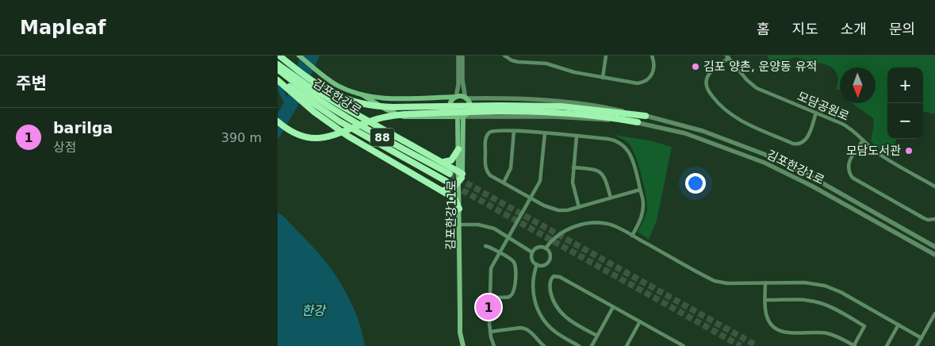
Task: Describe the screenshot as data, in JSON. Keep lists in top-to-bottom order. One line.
{"streets":{"highway":["김포한강로","88"],"main road":["김포한강11로"],"street":["모담공원로","김포한강1로"]},"crossings":[["김포한강1로","김포한강11로"]],"water":["한강"],"places":["김포 양촌, 운양동 유적","모담도서관"],"north":"bottom","page":{"header":"Mapleaf","nav":["홈","지도","소개","문의"],"heading":"주변","map_buttons":["+","−"],"list":[{"mark":"1","name":"barilga","note":"상점","value":"390 m"}],"pins":"1"}}
